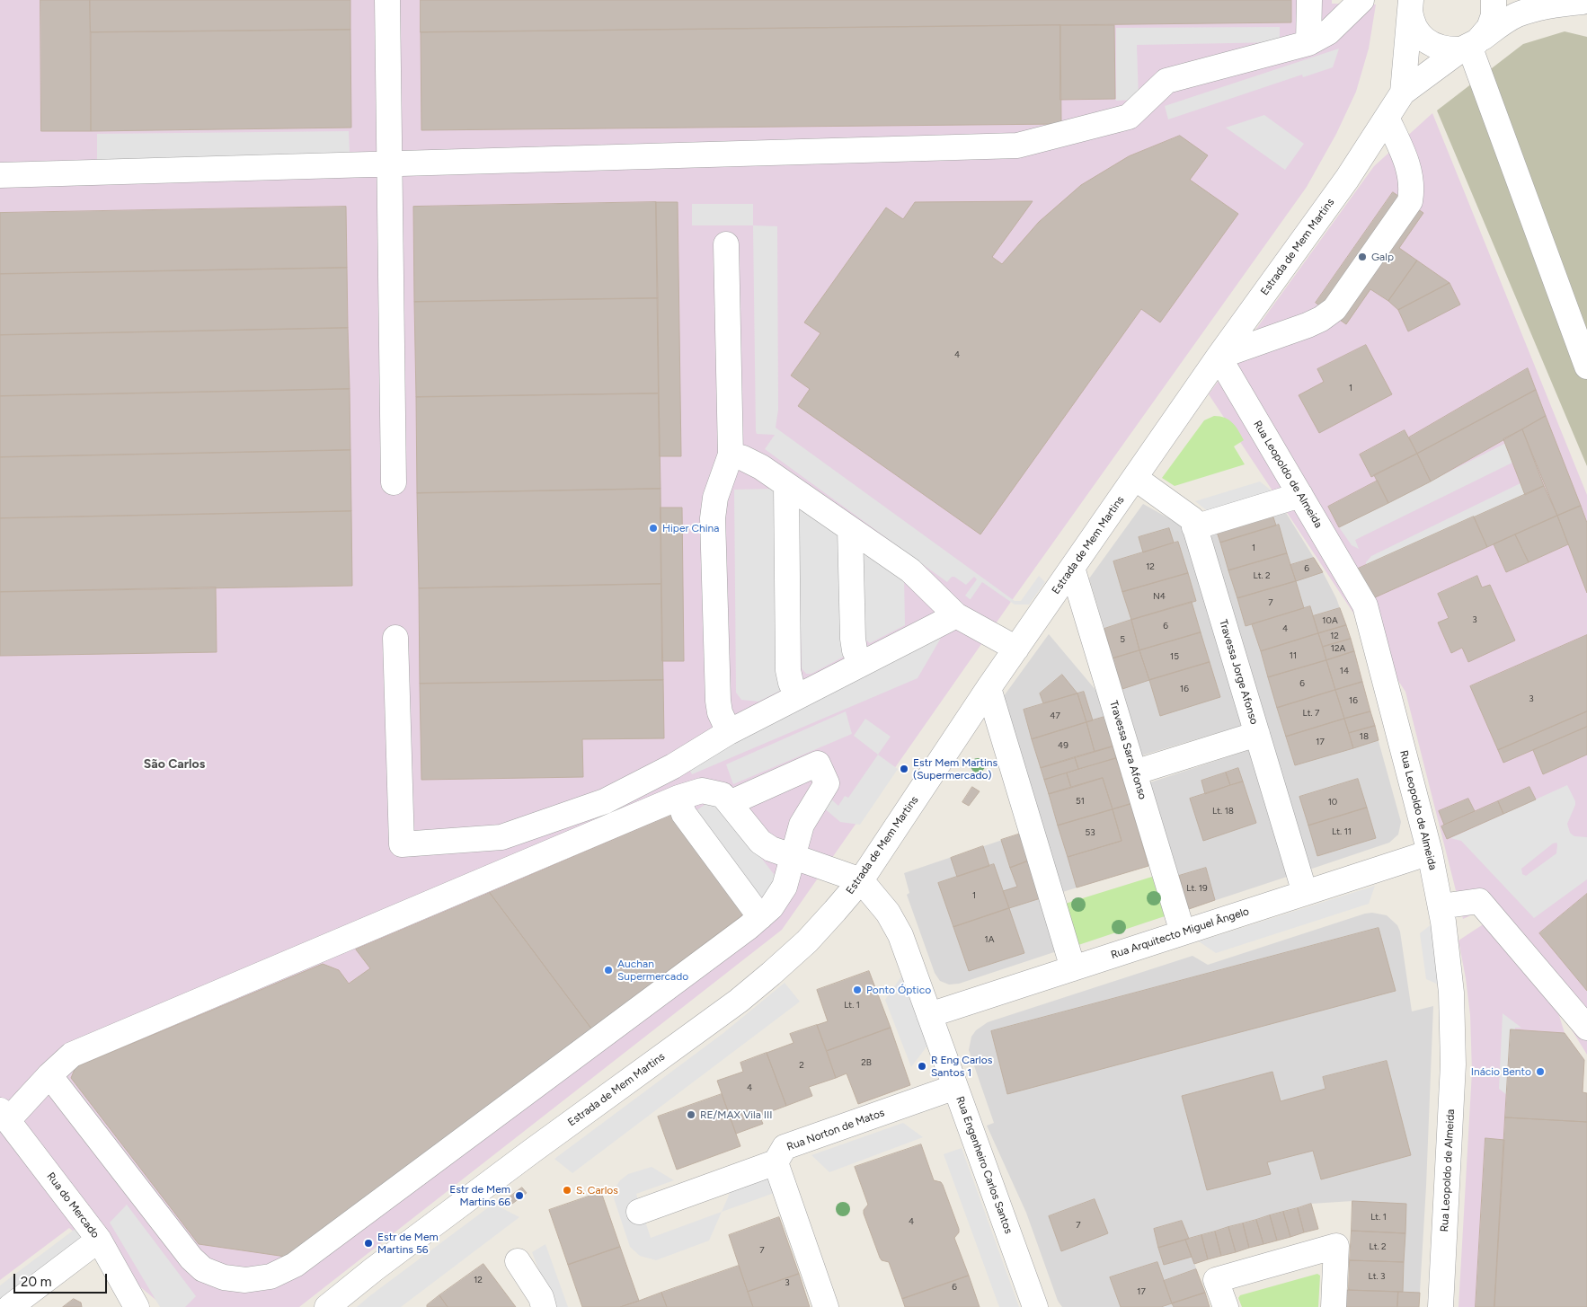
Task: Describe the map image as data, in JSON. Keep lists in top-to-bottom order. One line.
{"streets":{"street":["Estrada de Mem Martins","Rua Leopoldo de Almeida","Travessa Jorge Afonso","Travessa Sara Afonso","Rua Arquitecto Miguel Ângelo","Rua Norton de Matos","Rua Engenheiro Carlos Santos","Rua do Mercado"]},"crossings":[["Estrada de Mem Martins","Rua Leopoldo de Almeida"],["Estrada de Mem Martins","Travessa Jorge Afonso"],["Estrada de Mem Martins","Travessa Sara Afonso"],["Estrada de Mem Martins","Rua Engenheiro Carlos Santos"],["Rua Leopoldo de Almeida","Rua Arquitecto Miguel Ângelo"],["Travessa Jorge Afonso","Rua Arquitecto Miguel Ângelo"],["Travessa Sara Afonso","Rua Arquitecto Miguel Ângelo"],["Rua Arquitecto Miguel Ângelo","Rua Engenheiro Carlos Santos"],["Rua Norton de Matos","Rua Engenheiro Carlos Santos"]],"districts":["São Carlos"],"places":["Galp","Hiper China","Estr Mem Martins (Supermercado)","Auchan Supermercado","Ponto Óptico","R Eng Carlos Santos 1","Inácio Bento","RE/MAX Vila III","S. Carlos","Estr de Mem Martins 66","Estr de Mem Martins 56"],"house_numbers":["4","1","1","12","6","Lt. 2","N4","7","3","10A","6","4","12","5","12A","11","15","14","6","16","3","16","Lt. 7","47","18","17","49","51","10","Lt. 18","Lt. 11","53","Lt. 19","1","1A","Lt. 1","2B","2","4","Lt. 1","4","7","Lt. 2","7","Lt. 3","12","3","6","17"],"scale_bar":"20 m"}
